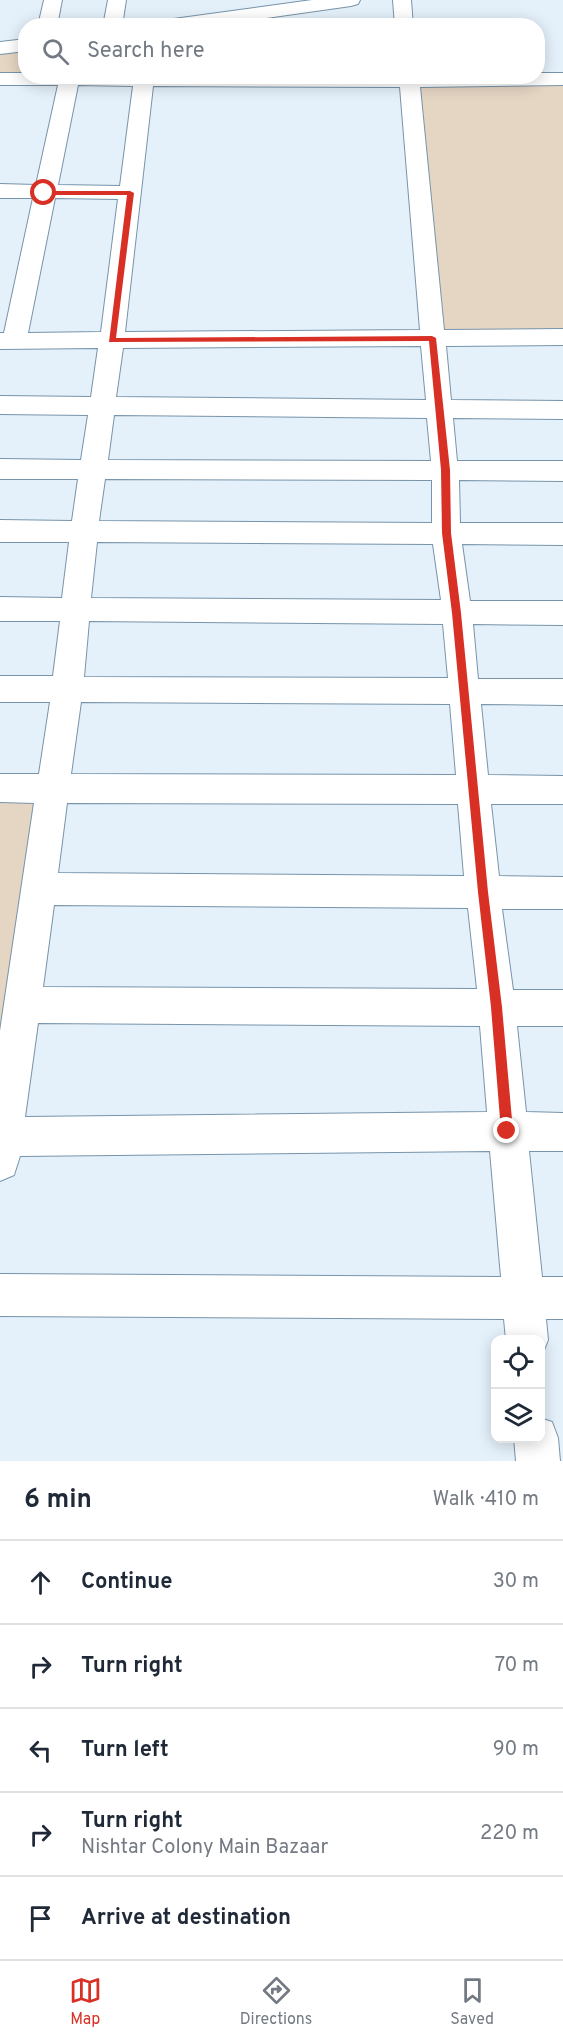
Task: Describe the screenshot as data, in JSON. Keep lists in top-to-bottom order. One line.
{"page":{"search":"Search here","heading":["6 min","Walk · 410 m"],"list":[["Continue","30 m"],["Turn right","70 m"],["Turn left","90 m"],["Turn right","Nishtar Colony Main Bazaar","220 m"],"Arrive at destination"],"nav":["Map","Directions","Saved"]}}
